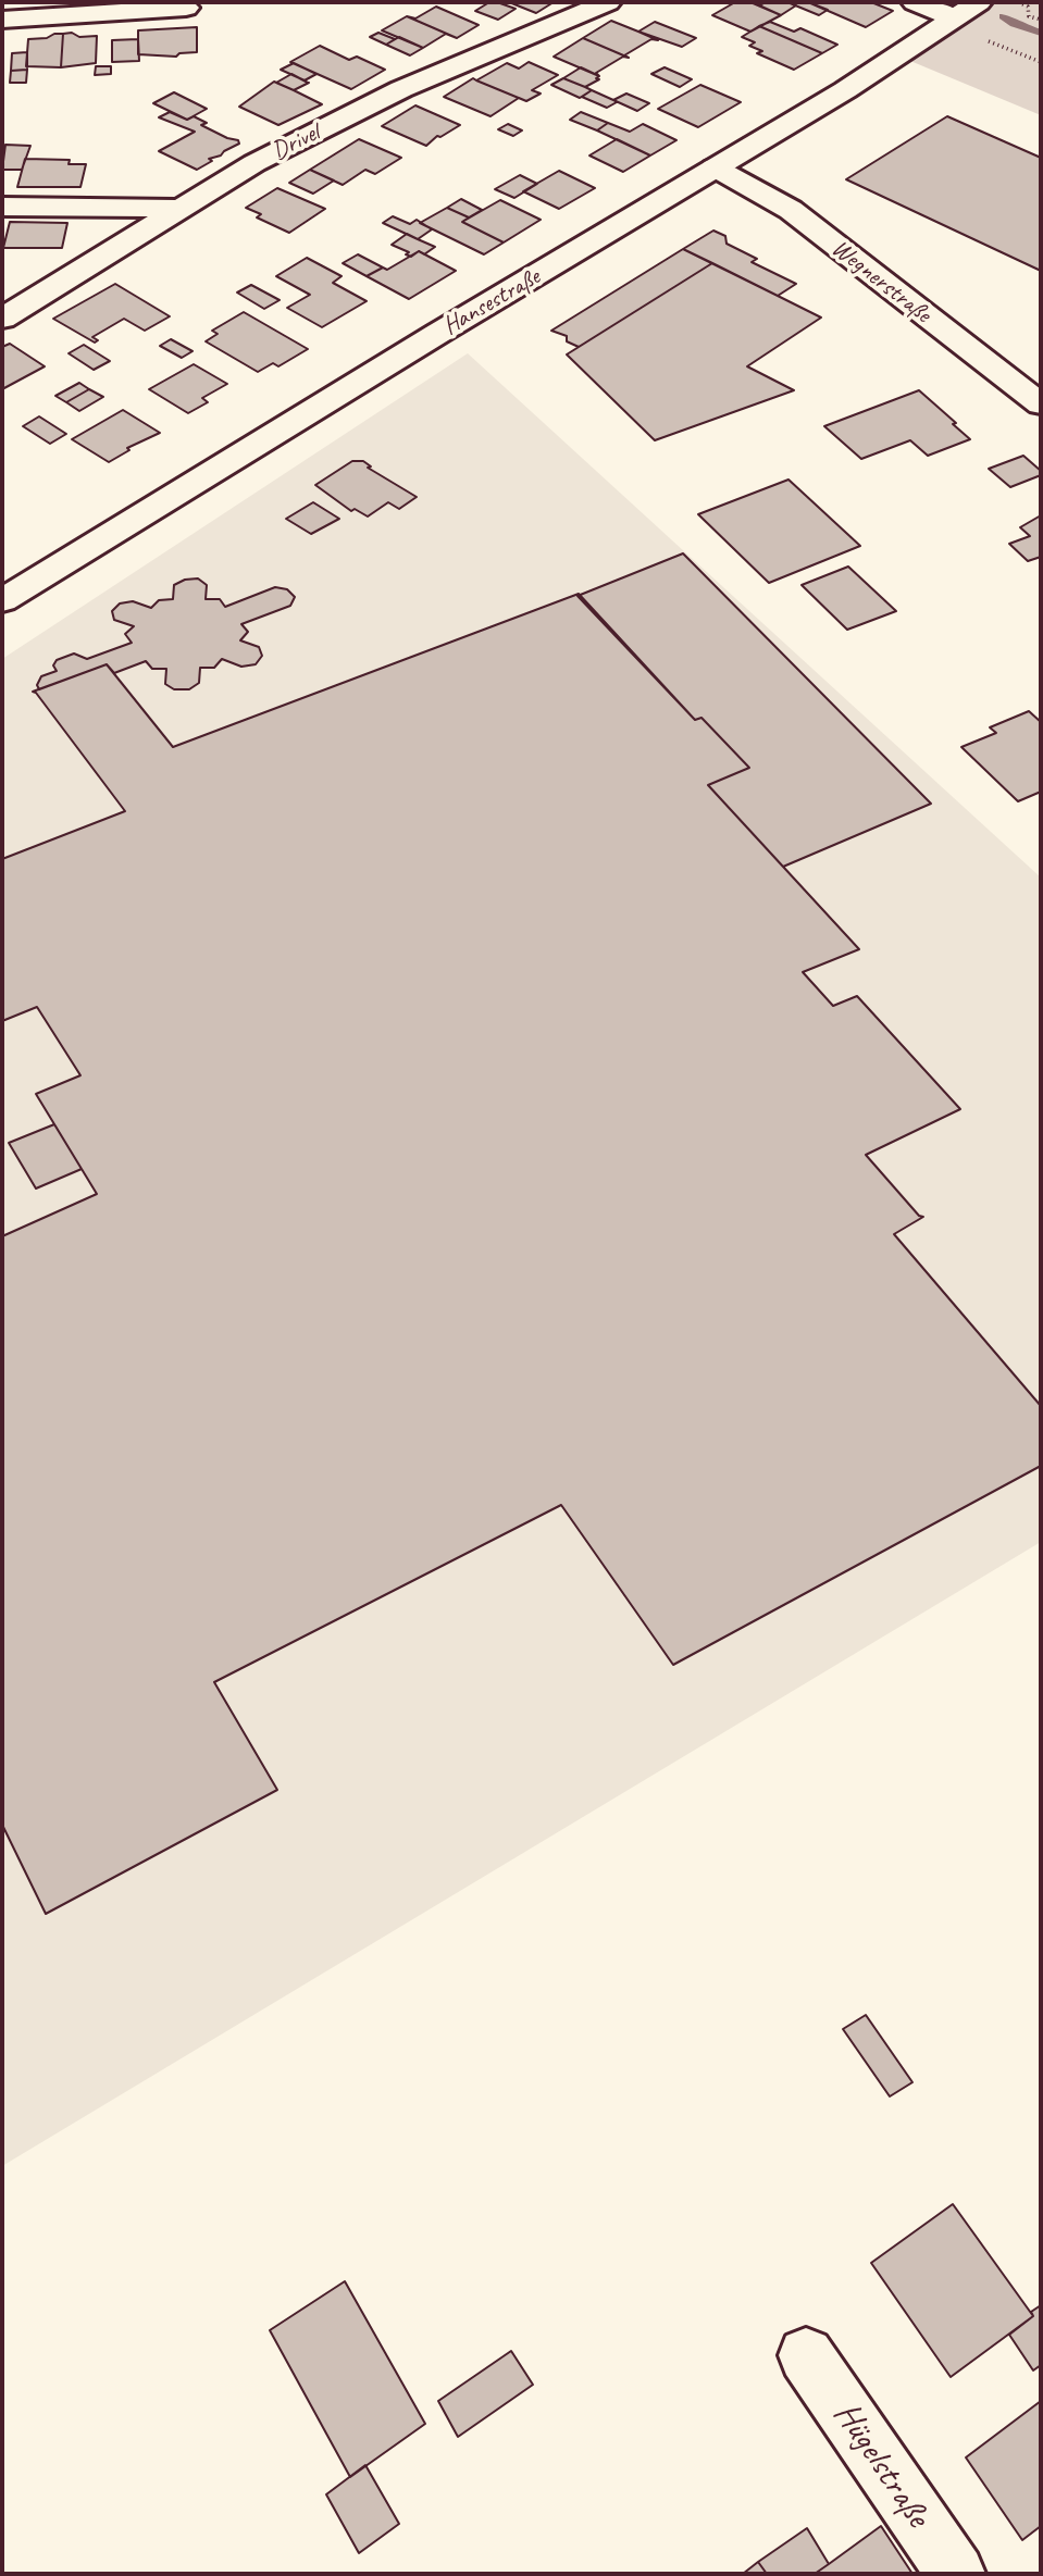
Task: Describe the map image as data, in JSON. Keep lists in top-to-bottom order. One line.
{"streets":{"street":["Drivel","Wegnerstraße","Hansestraße","Hügelstraße"]},"crossings":[["Wegnerstraße","Hansestraße"]]}
